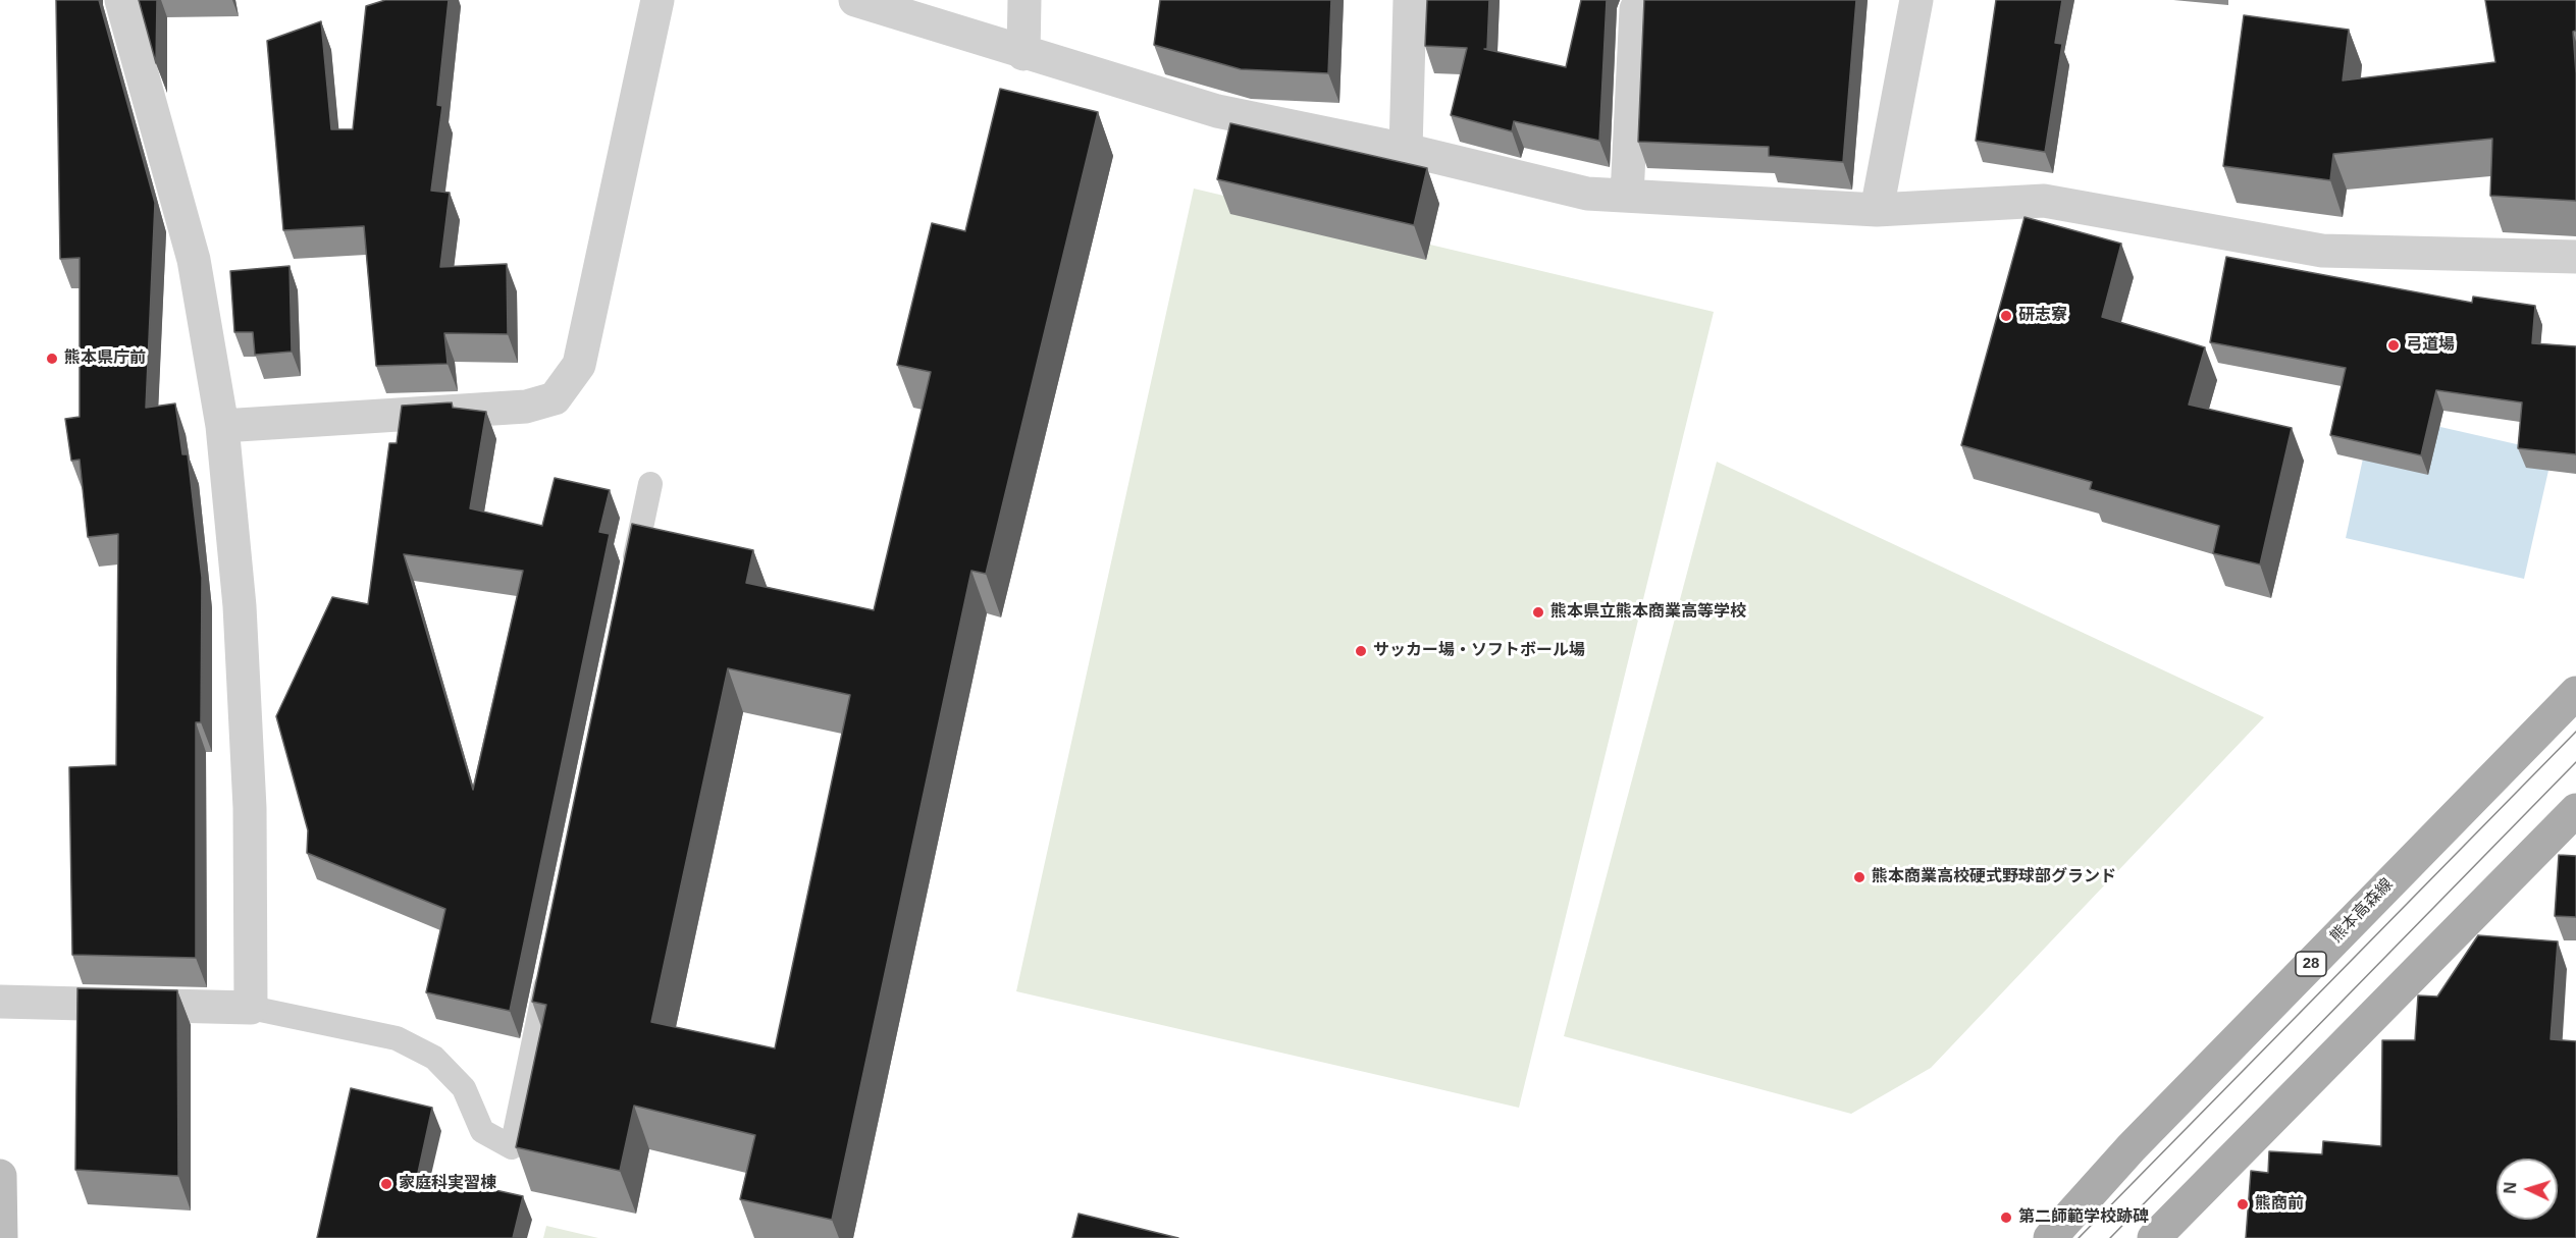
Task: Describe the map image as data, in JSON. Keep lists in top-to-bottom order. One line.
{"streets":{"main road":["熊本高森線","28"]},"places":["研志寮","弓道場","熊本県庁前","熊本県立熊本商業高等学校","サッカー場・ソフトボール場","熊本商業高校硬式野球部グランド","家庭科実習棟","熊商前","第二師範学校跡碑"],"north":"left"}
